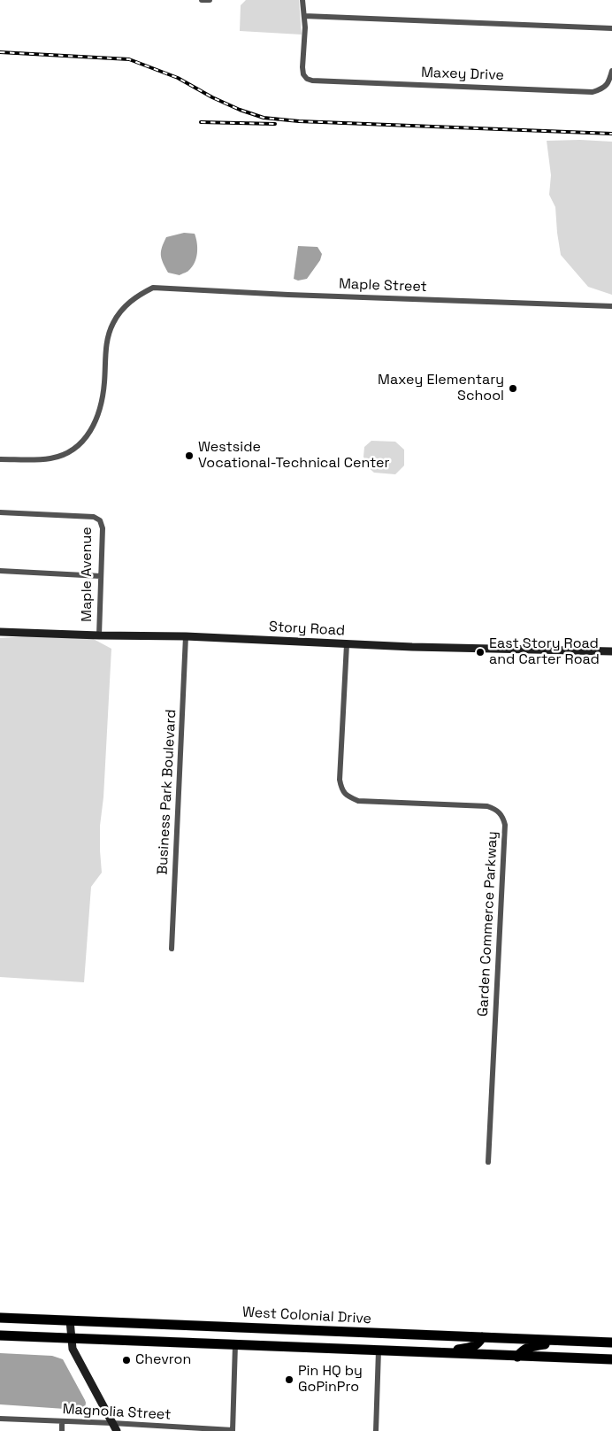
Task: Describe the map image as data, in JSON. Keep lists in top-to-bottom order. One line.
{"streets":{"highway":["West Colonial Drive"],"street":["Maxey Drive","Maple Street","Maple Avenue","Story Road","Business Park Boulevard","Garden Commerce Parkway","Magnolia Street"]},"crossings":[["Maple Avenue","Story Road"],["Story Road","Business Park Boulevard"],["Story Road","Garden Commerce Parkway"]],"places":["Maxey Elementary School","Westside Vocational-Technical Center","East Story Road and Carter Road","Chevron","Pin HQ by GoPinPro"]}
